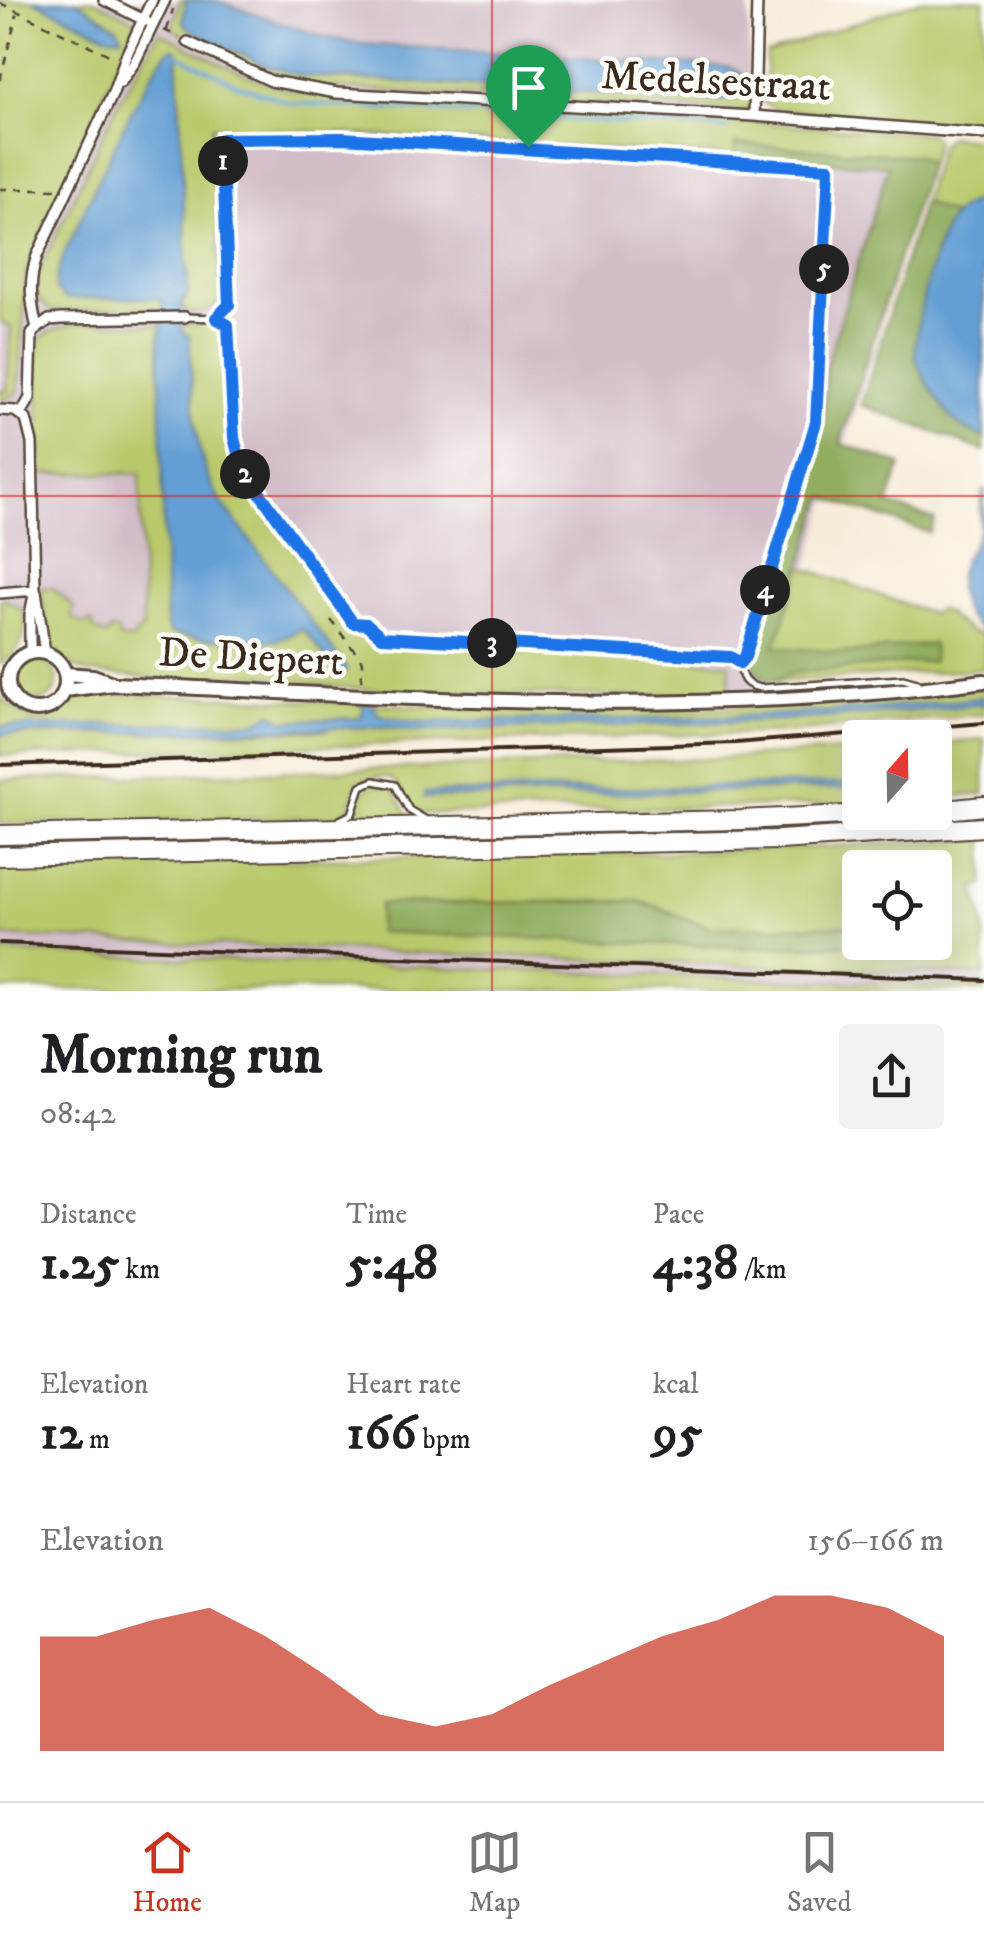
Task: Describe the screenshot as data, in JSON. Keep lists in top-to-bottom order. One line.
{"streets":{"main road":["De Diepert"],"street":["Medelsestraat"]},"north":"top","page":{"pins":["1","5","2","4","3"],"heading":["Morning run","08:42"],"stats":[["Distance","1.25 km"],["Time","5:48"],["Pace","4:38 /km"],["Elevation","12 m"],["Heart rate","166 bpm"],["kcal","95"]],"chart":["Elevation","156–166 m"],"tabs":["Home","Map","Saved"]}}
